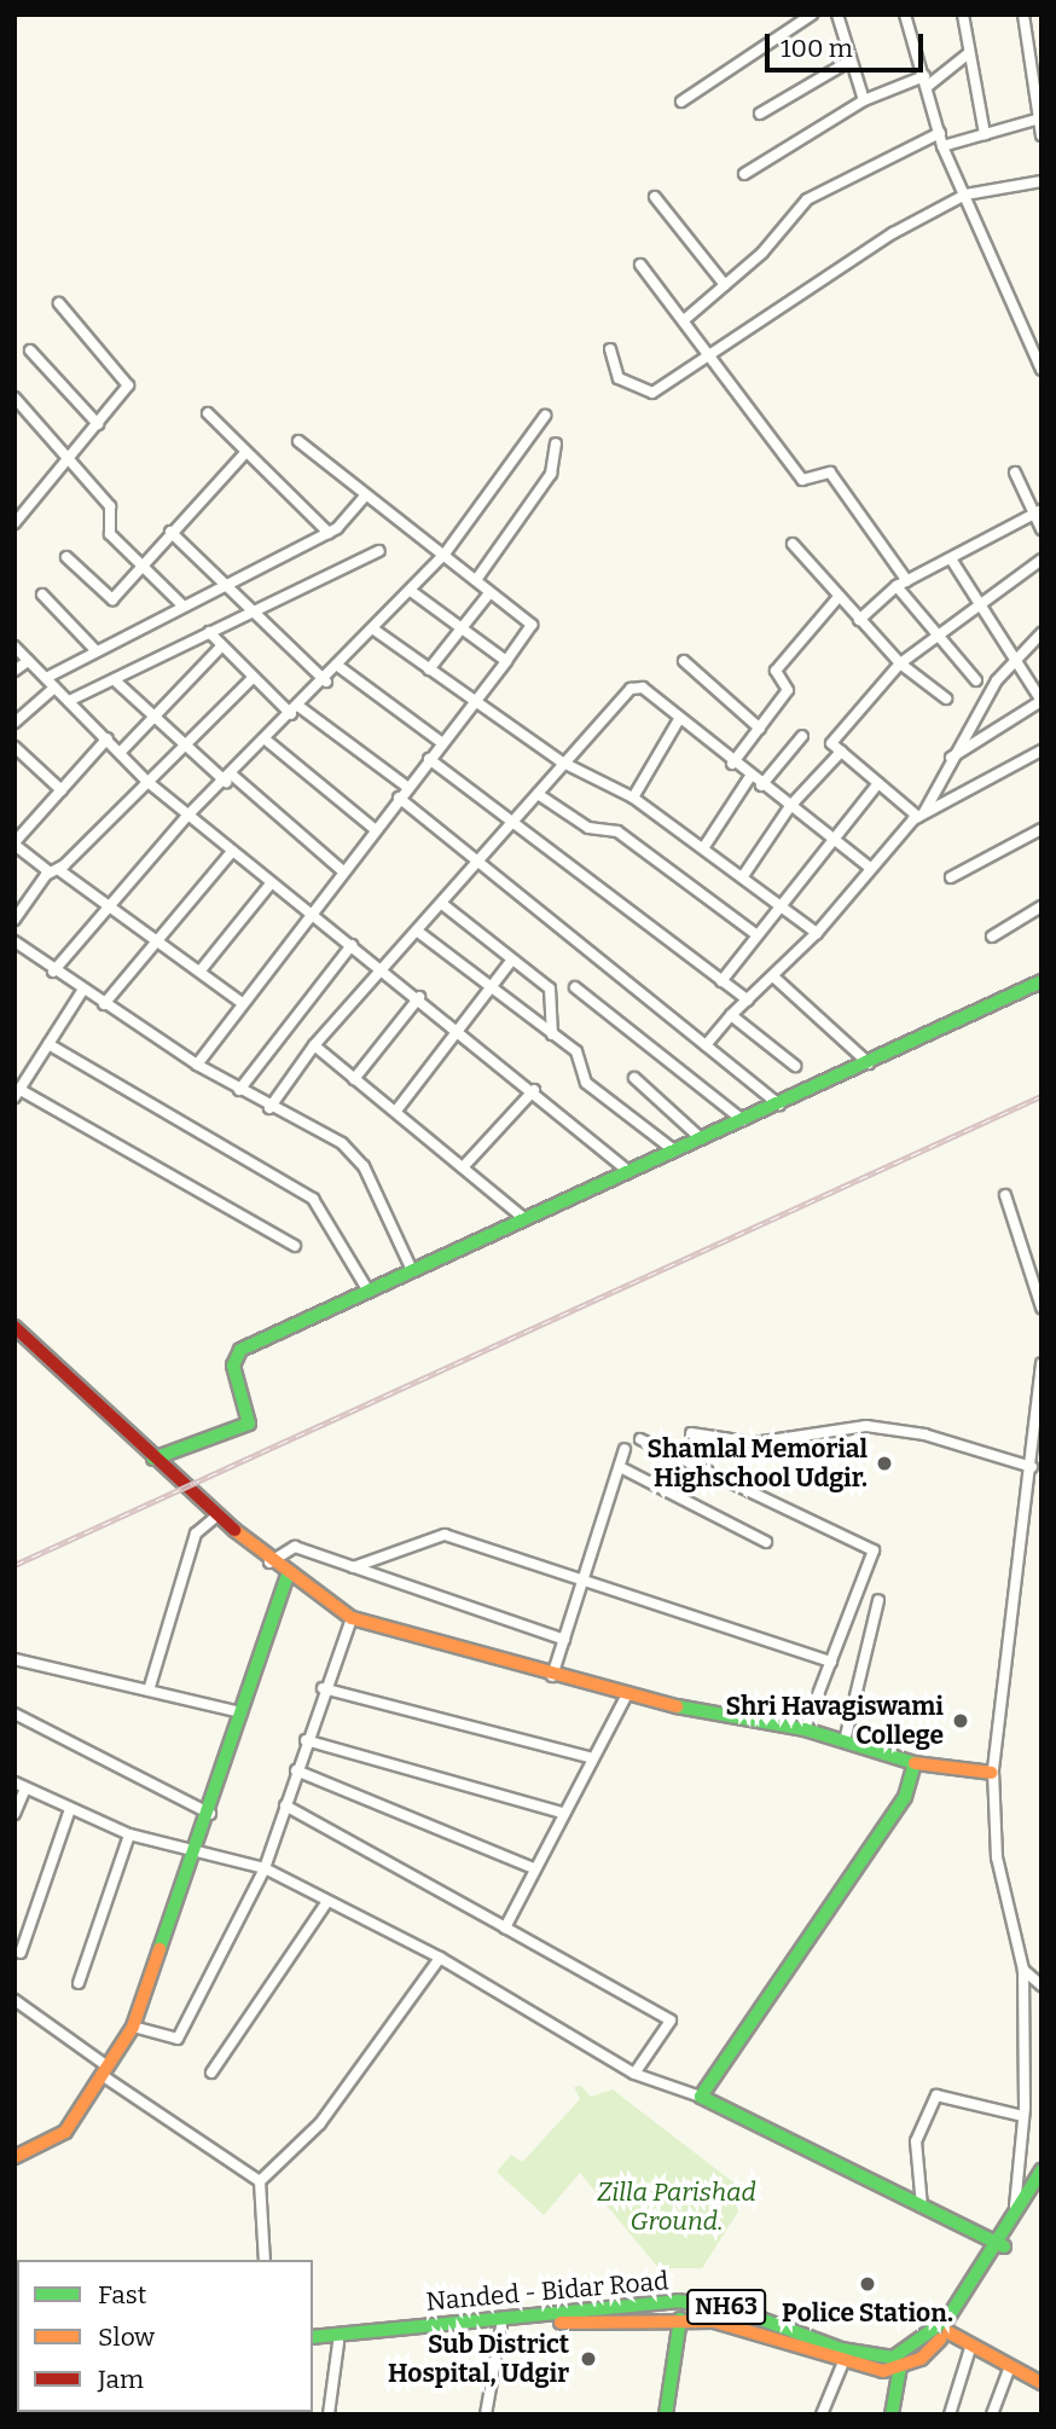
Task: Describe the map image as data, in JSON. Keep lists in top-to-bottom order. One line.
{"streets":{"main road":["Nanded - Bidar Road","NH63"]},"parks":["Zilla Parishad Ground."],"places":["Shamlal Memorial Highschool Udgir.","Shri Havagiswami College","Police Station.","Sub District Hospital, Udgir"],"legend":["Fast","Slow","Jam"],"scale_bar":"100 m"}
